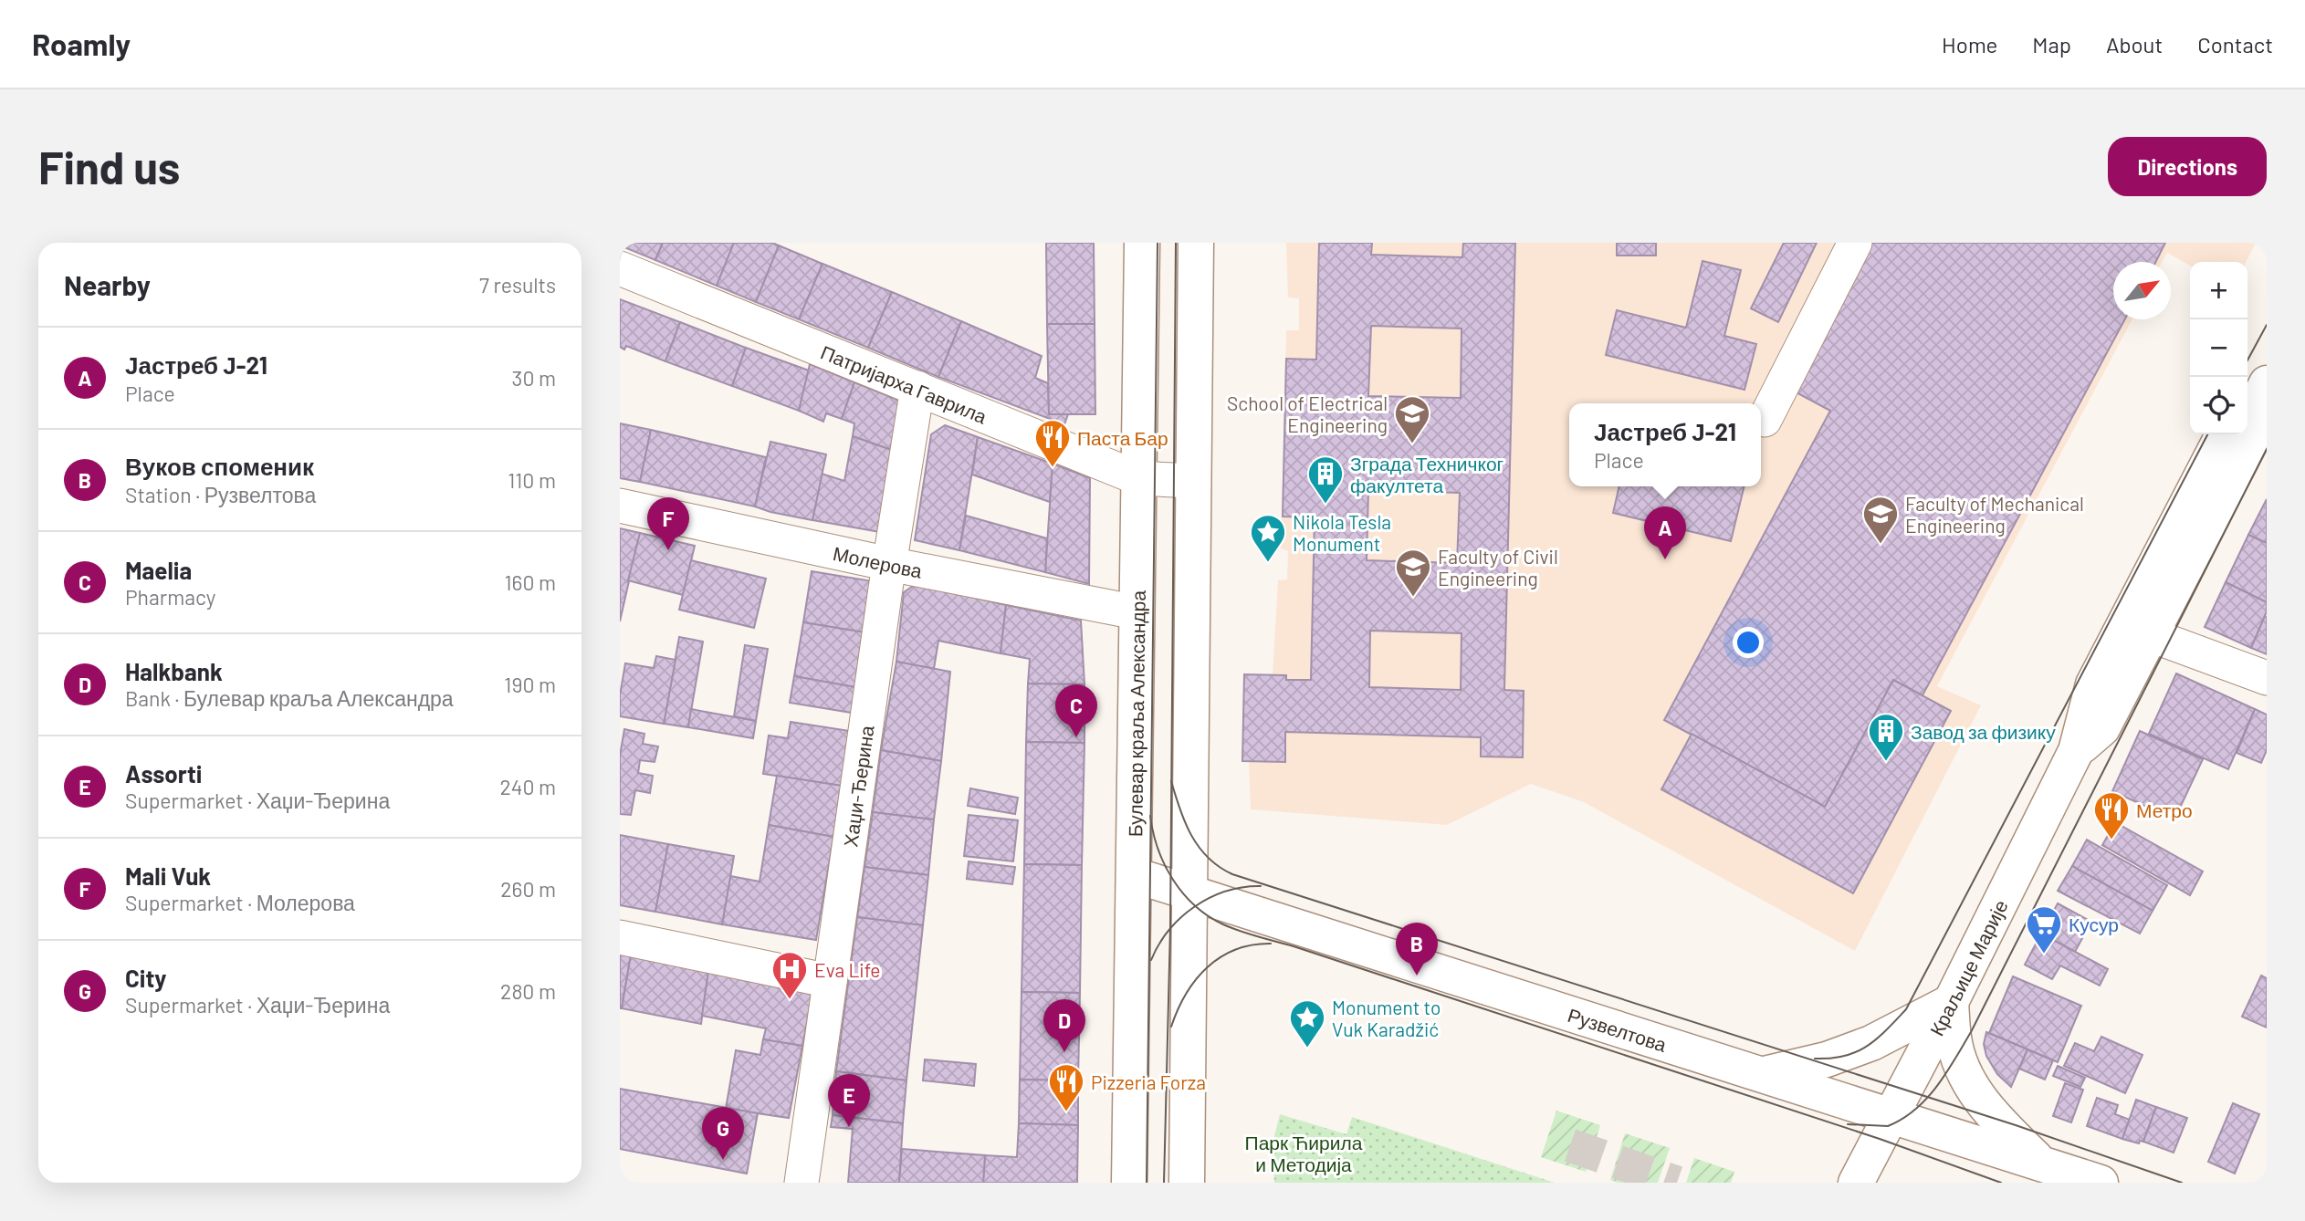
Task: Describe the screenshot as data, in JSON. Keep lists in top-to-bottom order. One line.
{"streets":{"main road":["Булевар краља Александра","Краљице Марије","Рузвелтова"],"street":["Патријарха Гаврила","Молерова","Хаџи-Ђерина"]},"crossings":[["Патријарха Гаврила","Булевар краља Александра"],["Патријарха Гаврила","Хаџи-Ђерина"],["Молерова","Булевар краља Александра"],["Молерова","Хаџи-Ђерина"],["Булевар краља Александра","Рузвелтова"],["Краљице Марије","Рузвелтова"]],"parks":["Парк Ћирила и Методија"],"places":{"school or university":["School of Electrical Engineering","Faculty of Mechanical Engineering","Faculty of Civil Engineering"],"restaurant":["Паста Бар","Метро","Pizzeria Forza"],"building":["Зграда Техничког факултета","Завод за физику"],"place":["Nikola Tesla Monument","Monument to Vuk Karadžić"],"supermarket":["Кусур"],"hospital":["Eva Life"]},"north":"top right","page":{"header":"Roamly","nav":["Home","Map","About","Contact"],"buttons":"Directions","title":"Find us","heading":["Nearby","7 results"],"map_buttons":["+","−"],"list":[{"mark":"A","name":"Јастреб Ј-21","note":"Place","value":"30 m"},{"mark":"B","name":"Вуков споменик","note":"Station · Рузвелтова","value":"110 m"},{"mark":"C","name":"Maelia","note":"Pharmacy","value":"160 m"},{"mark":"D","name":"Halkbank","note":"Bank · Булевар краља Александра","value":"190 m"},{"mark":"E","name":"Assorti","note":"Supermarket · Хаџи-Ђерина","value":"240 m"},{"mark":"F","name":"Mali Vuk","note":"Supermarket · Молерова","value":"260 m"},{"mark":"G","name":"City","note":"Supermarket · Хаџи-Ђерина","value":"280 m"}],"popup":["Јастреб Ј-21","Place"],"pins":["F","A","C","B","D","E","G"]}}
